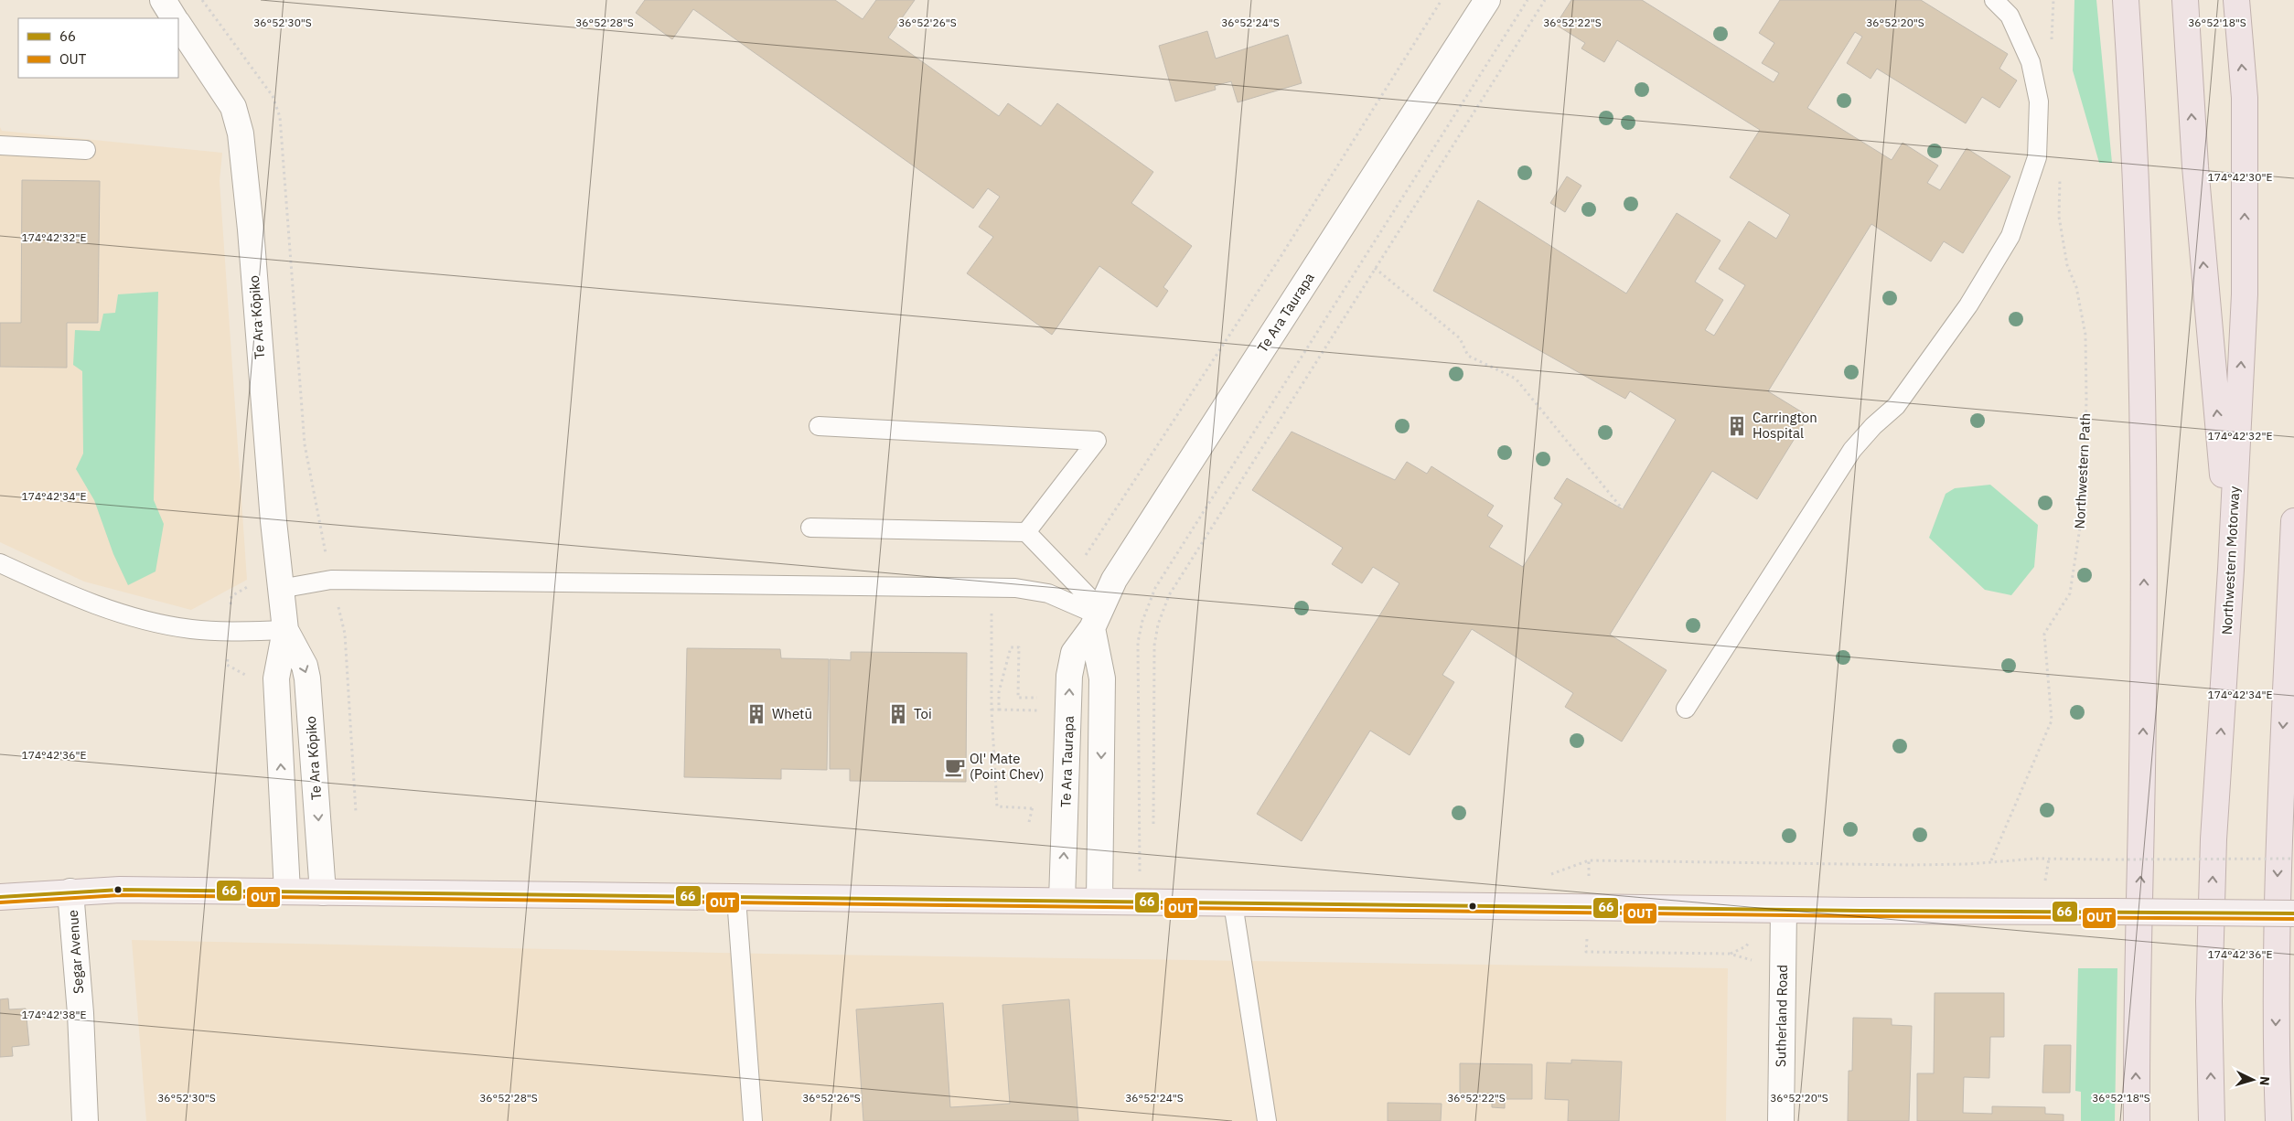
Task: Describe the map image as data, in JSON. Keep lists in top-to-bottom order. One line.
{"streets":{"highway":["Northwestern Motorway"],"street":["Te Ara Taurapa","Te Ara Kōpiko","Segar Avenue","Sutherland Road"],"path":["Northwestern Path"]},"places":{"building":["Carrington Hospital","Whetū","Toi"],"cafe":["Ol' Mate (Point Chev)"]},"lines":["transit line 66","transit line OUT"],"legend":["66","OUT"],"north":"right","coordinates":["36°52'30\"S","36°52'28\"S","36°52'26\"S","36°52'24\"S","36°52'22\"S","36°52'20\"S","36°52'18\"S","174°42'30\"E","174°42'32\"E","174°42'34\"E","174°42'36\"E","174°42'38\"E"]}
